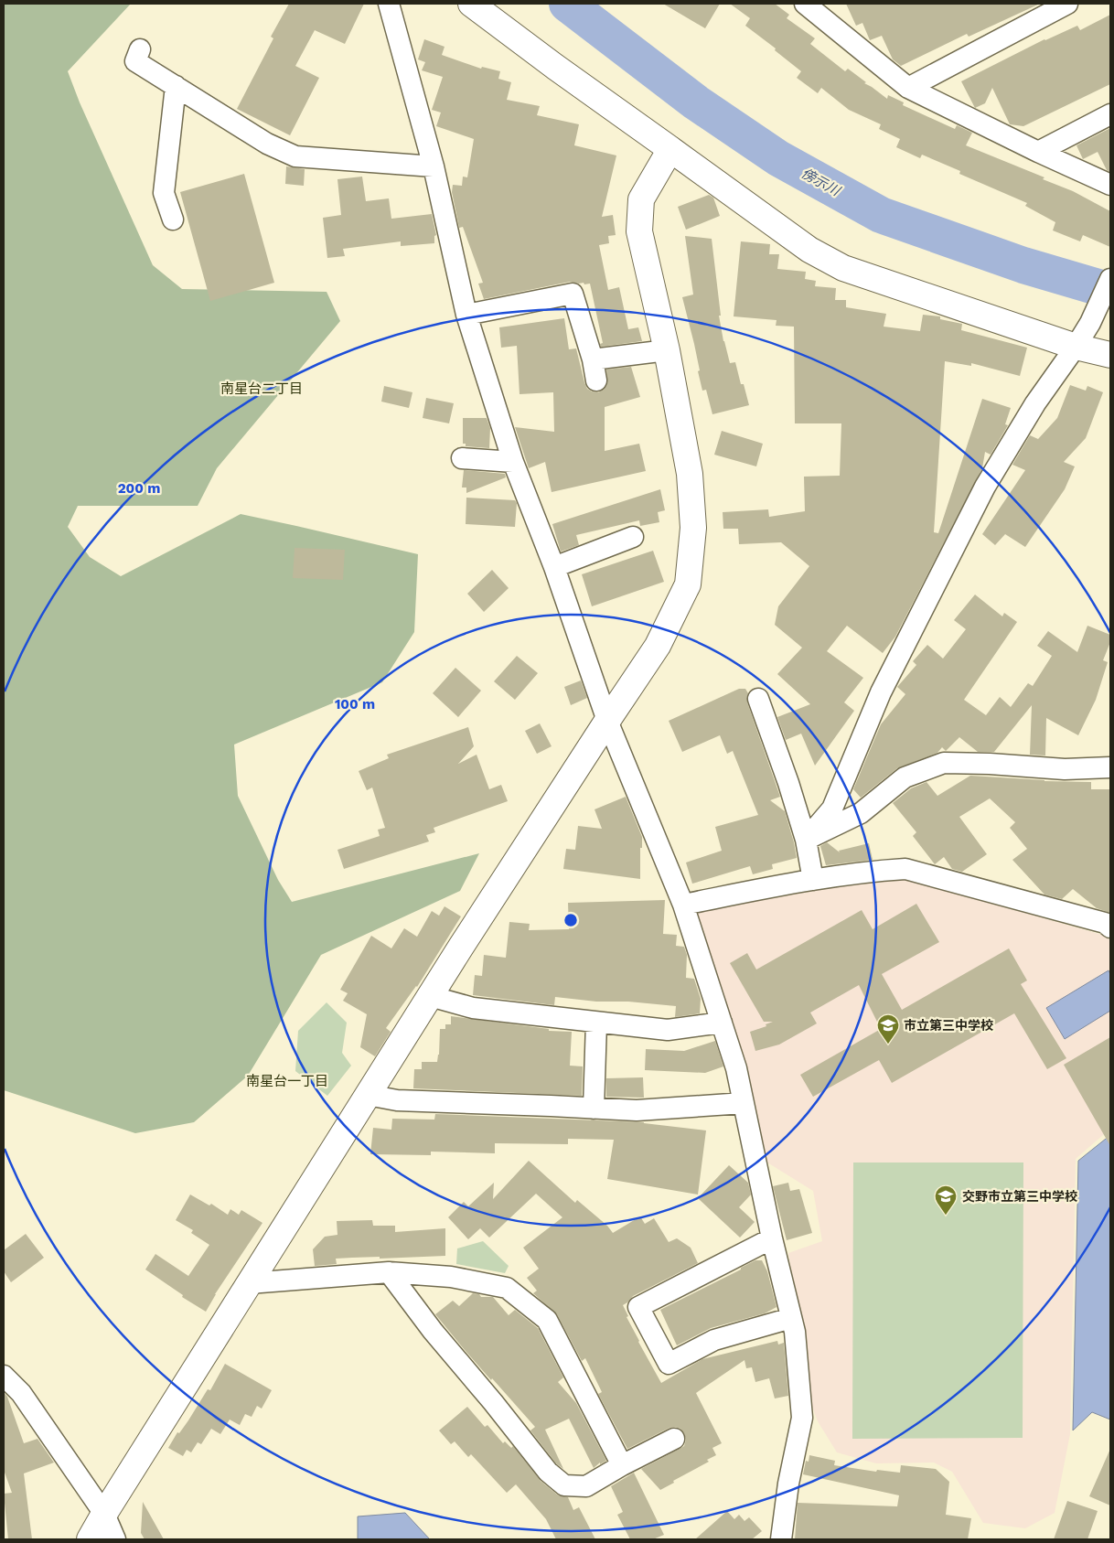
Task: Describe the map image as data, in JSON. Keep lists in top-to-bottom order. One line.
{"districts":["南星台二丁目","南星台一丁目"],"water":["傍示川"],"places":{"school or university":["市立第三中学校","交野市立第三中学校"]},"rings":["200 m","100 m"]}
